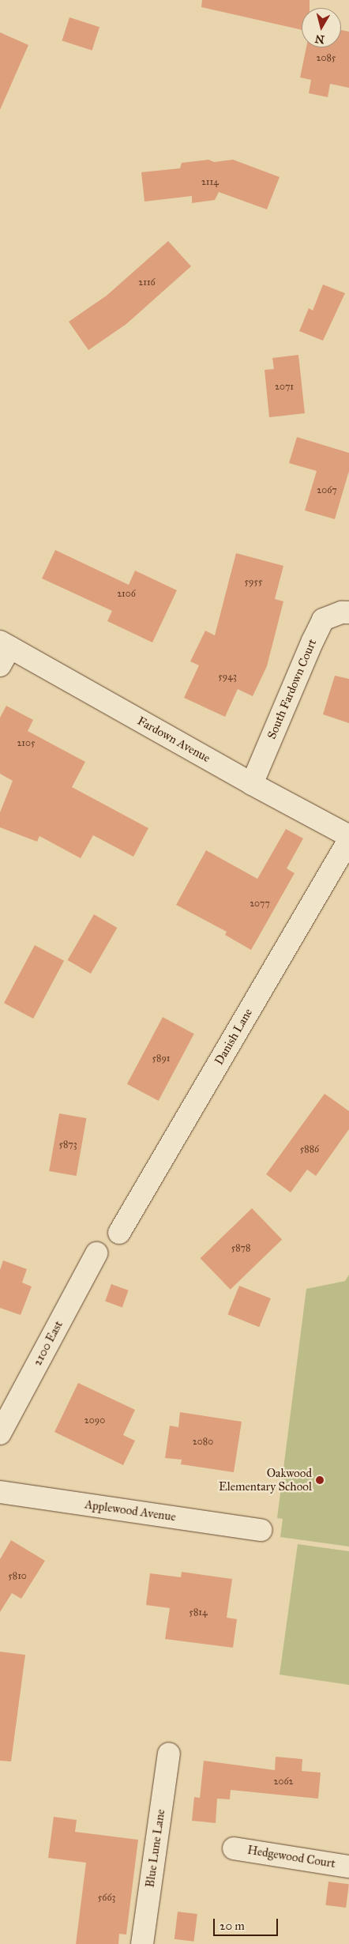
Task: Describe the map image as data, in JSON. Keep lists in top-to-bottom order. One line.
{"streets":{"street":["South Fardown Court","Fardown Avenue","Danish Lane","2100 East","Applewood Avenue","Blue Lune Lane","Hedgewood Court"]},"crossings":[["South Fardown Court","Fardown Avenue"]],"places":["Oakwood Elementary School"],"house_numbers":["2085","2114","2116","2071","2067","5955","2106","5943","2105","2077","5891","5873","5886","5878","2090","2080","5810","5814","2062","5663"],"scale_bar":"20 m","north":"bottom"}
